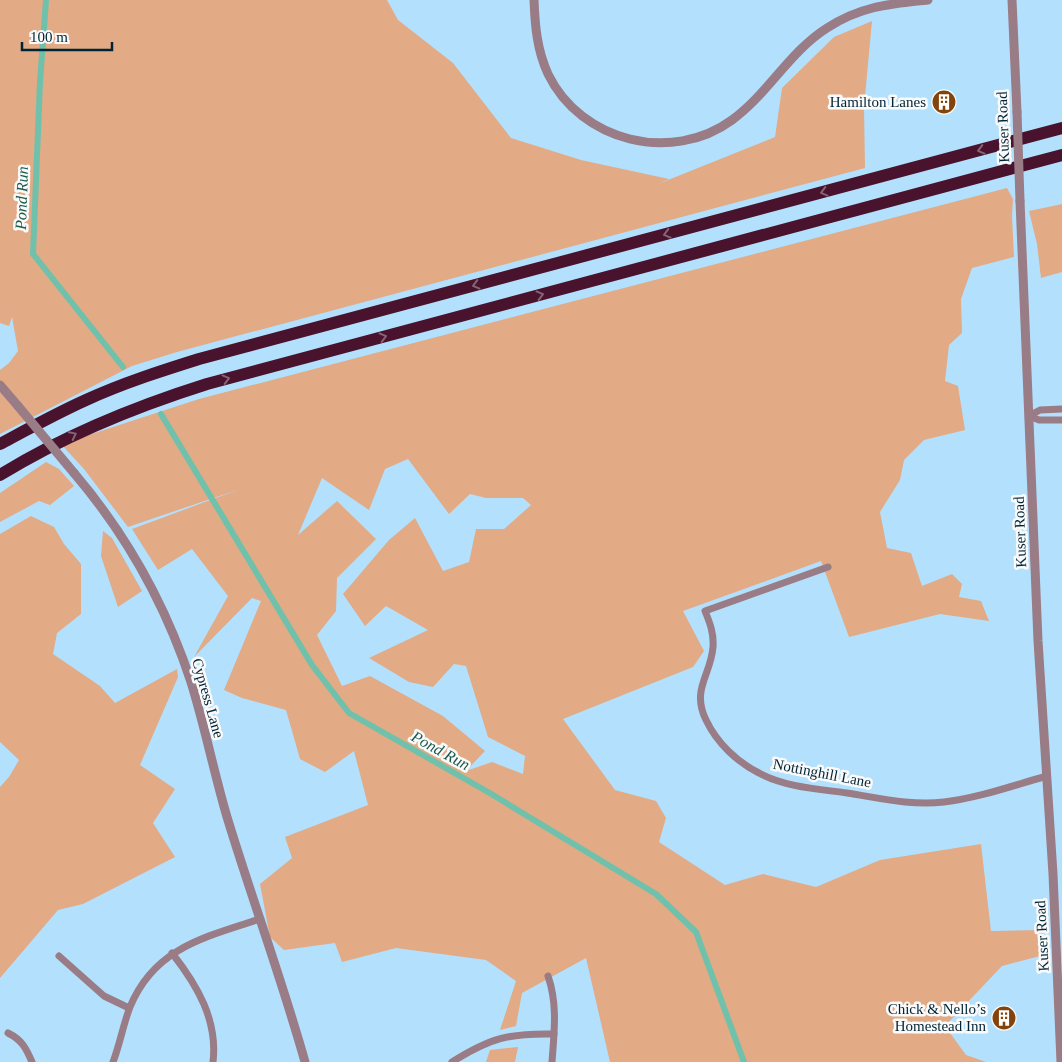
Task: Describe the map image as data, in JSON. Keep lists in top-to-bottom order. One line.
{"streets":{"street":["Kuser Road","Cypress Lane","Nottinghill Lane"]},"crossings":[["Kuser Road","Nottinghill Lane"]],"water":["Pond Run"],"places":{"building":["Hamilton Lanes","Chick & Nello’s Homestead Inn"]},"scale_bar":"100 m"}
